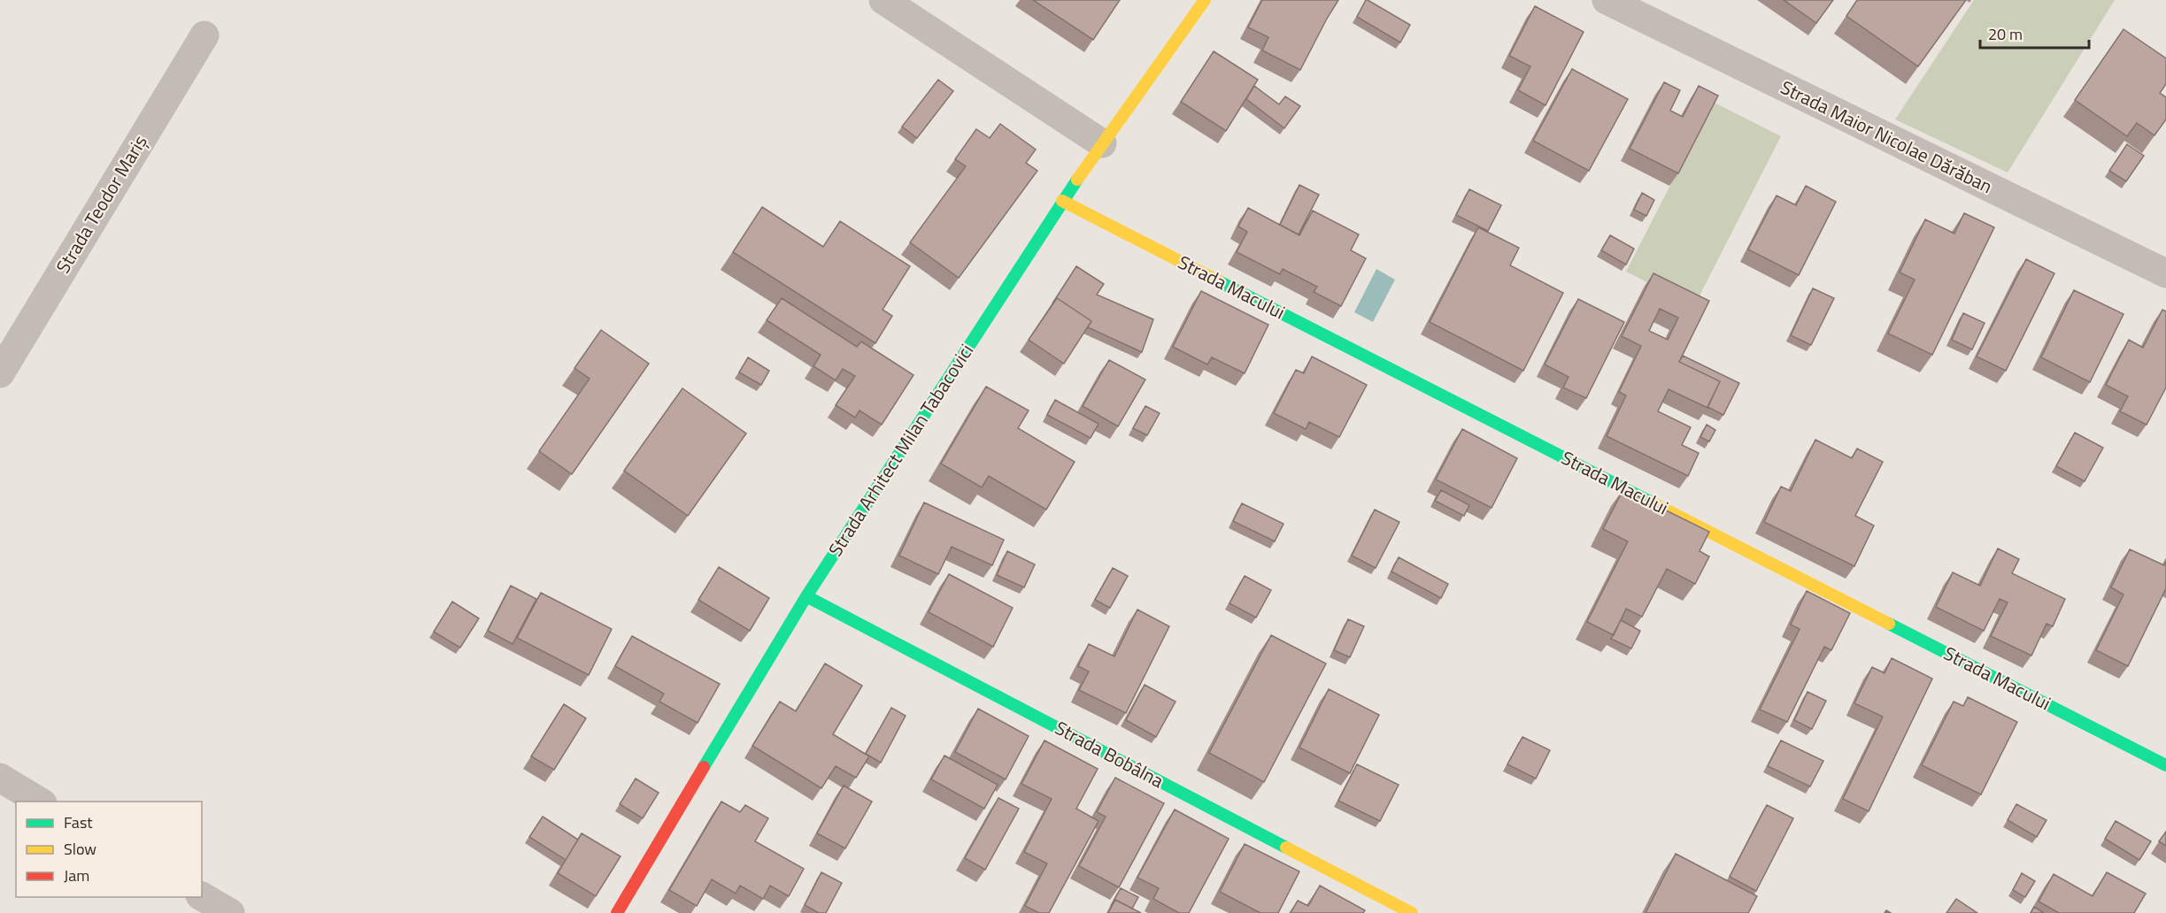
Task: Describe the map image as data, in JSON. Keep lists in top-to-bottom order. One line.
{"streets":{"street":["Strada Maior Nicolae Dărăban","Strada Teodor Mariș","Strada Macului","Strada Arhitect Milan Tabacovici","Strada Bobâlna"]},"crossings":[["Strada Macului","Strada Arhitect Milan Tabacovici"],["Strada Arhitect Milan Tabacovici","Strada Bobâlna"]],"legend":["Fast","Slow","Jam"],"scale_bar":"20 m"}
